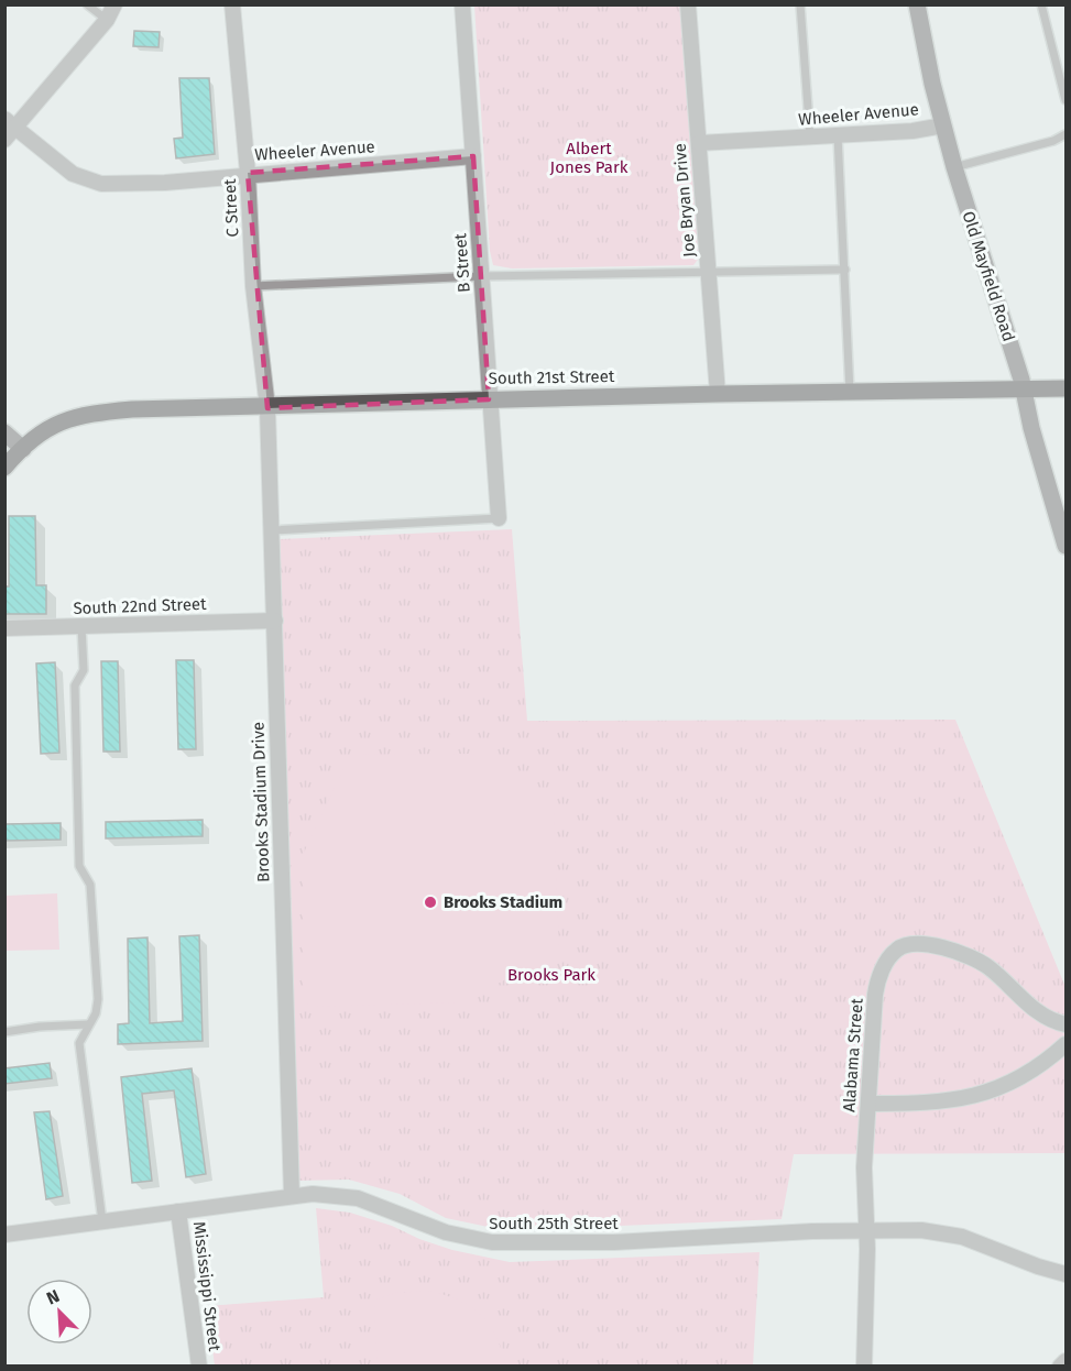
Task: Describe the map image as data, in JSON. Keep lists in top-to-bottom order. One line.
{"streets":{"main road":["South 21st Street"],"street":["Wheeler Avenue","Joe Bryan Drive","C Street","B Street","Old Mayfield Road","South 22nd Street","Brooks Stadium Drive","Alabama Street","South 25th Street","Mississippi Street"]},"crossings":[["Wheeler Avenue","Joe Bryan Drive"],["Wheeler Avenue","C Street"],["Wheeler Avenue","B Street"],["Wheeler Avenue","Old Mayfield Road"],["Joe Bryan Drive","South 21st Street"],["C Street","South 21st Street"],["C Street","Brooks Stadium Drive"],["B Street","South 21st Street"],["Old Mayfield Road","South 21st Street"],["South 21st Street","Brooks Stadium Drive"],["South 22nd Street","Brooks Stadium Drive"],["Brooks Stadium Drive","South 25th Street"],["Alabama Street","South 25th Street"],["South 25th Street","Mississippi Street"]],"parks":["Albert Jones Park","Brooks Park"],"places":["Brooks Stadium"],"north":"top left"}
